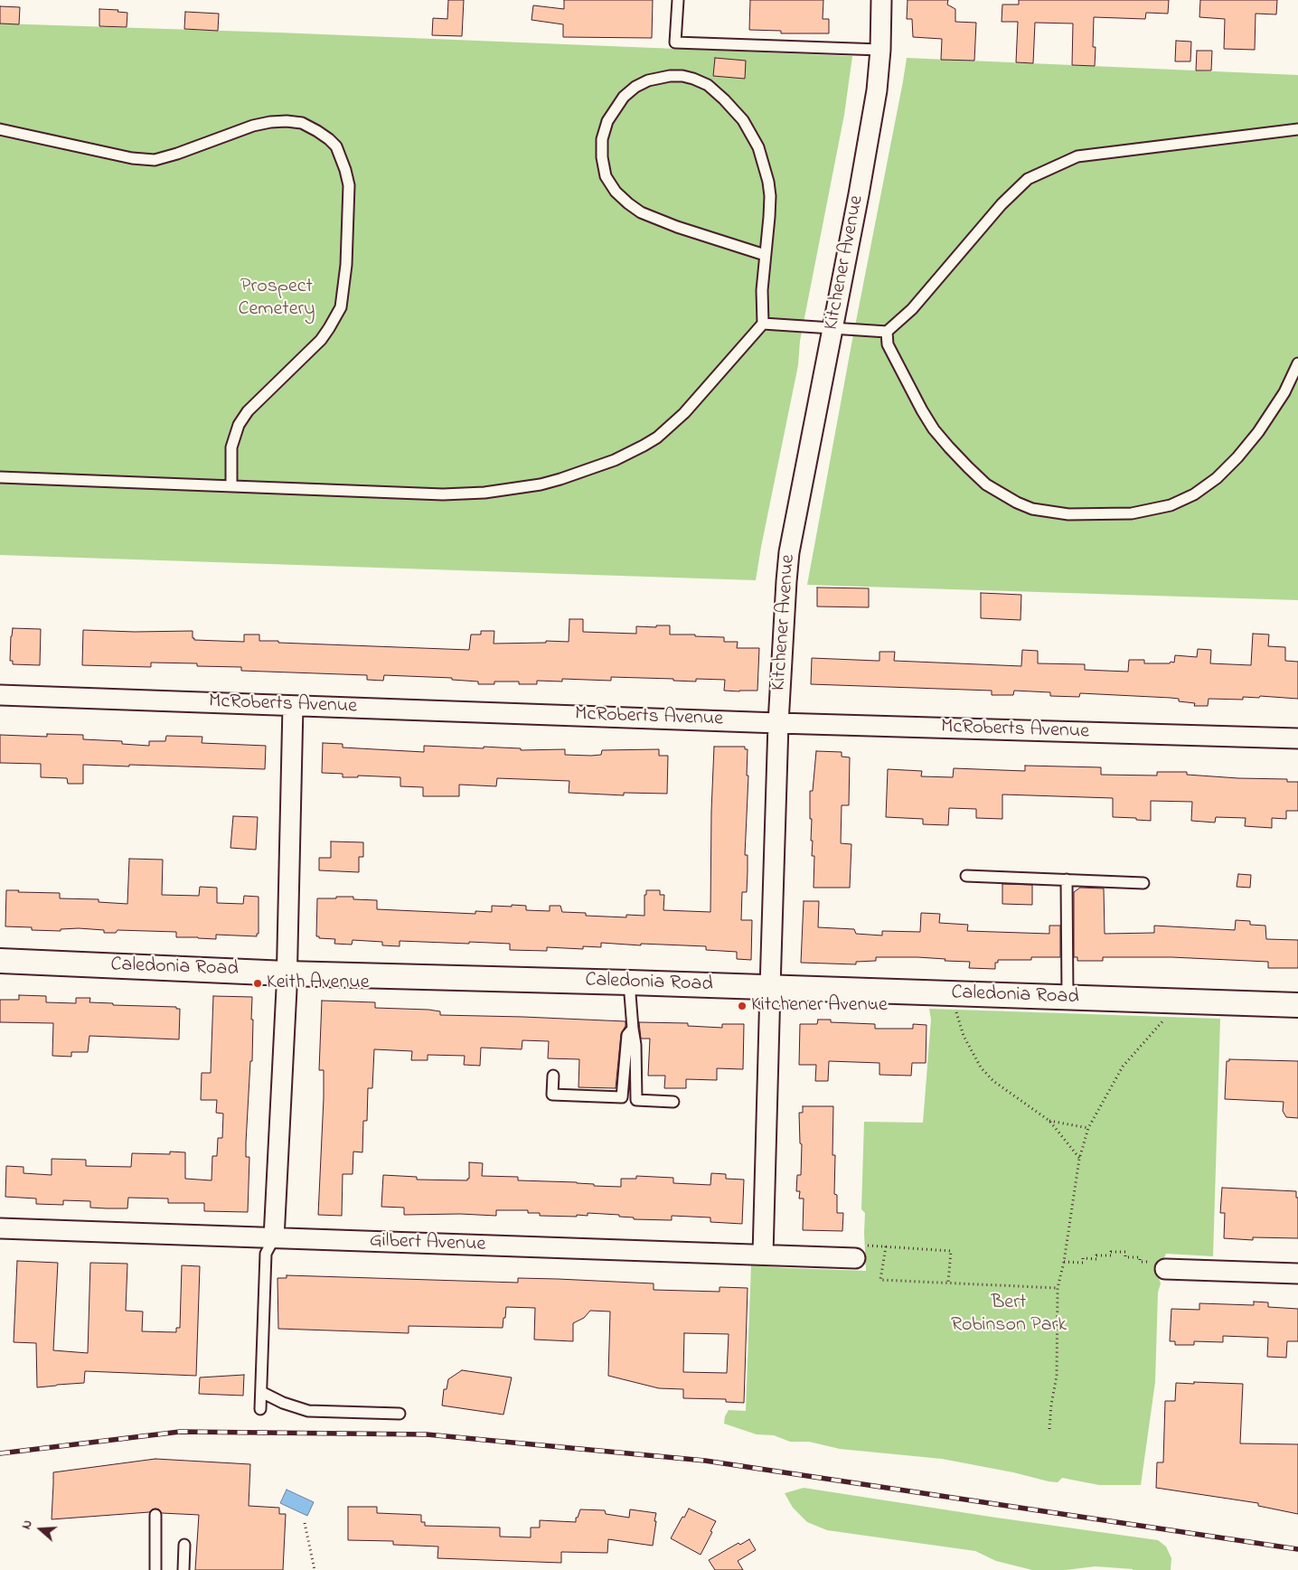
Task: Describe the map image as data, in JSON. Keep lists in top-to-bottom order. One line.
{"streets":{"street":["Kitchener Avenue","McRoberts Avenue","Caledonia Road","Gilbert Avenue"]},"crossings":[["Kitchener Avenue","McRoberts Avenue"],["Kitchener Avenue","Caledonia Road"],["Kitchener Avenue","Gilbert Avenue"]],"parks":["Prospect Cemetery","Bert Robinson Park"],"places":["Keith Avenue","Kitchener Avenue"],"north":"left"}
